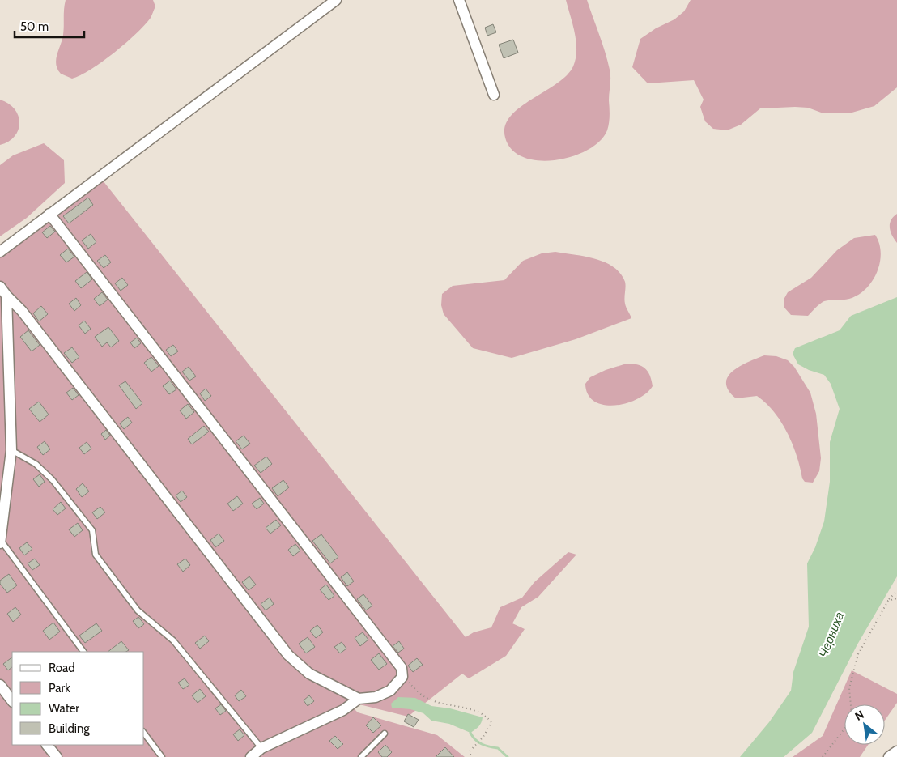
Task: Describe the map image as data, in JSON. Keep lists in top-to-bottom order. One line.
{"water":["Черниха"],"legend":["Road","Park","Water","Building"],"scale_bar":"50 m","north":"top left"}
